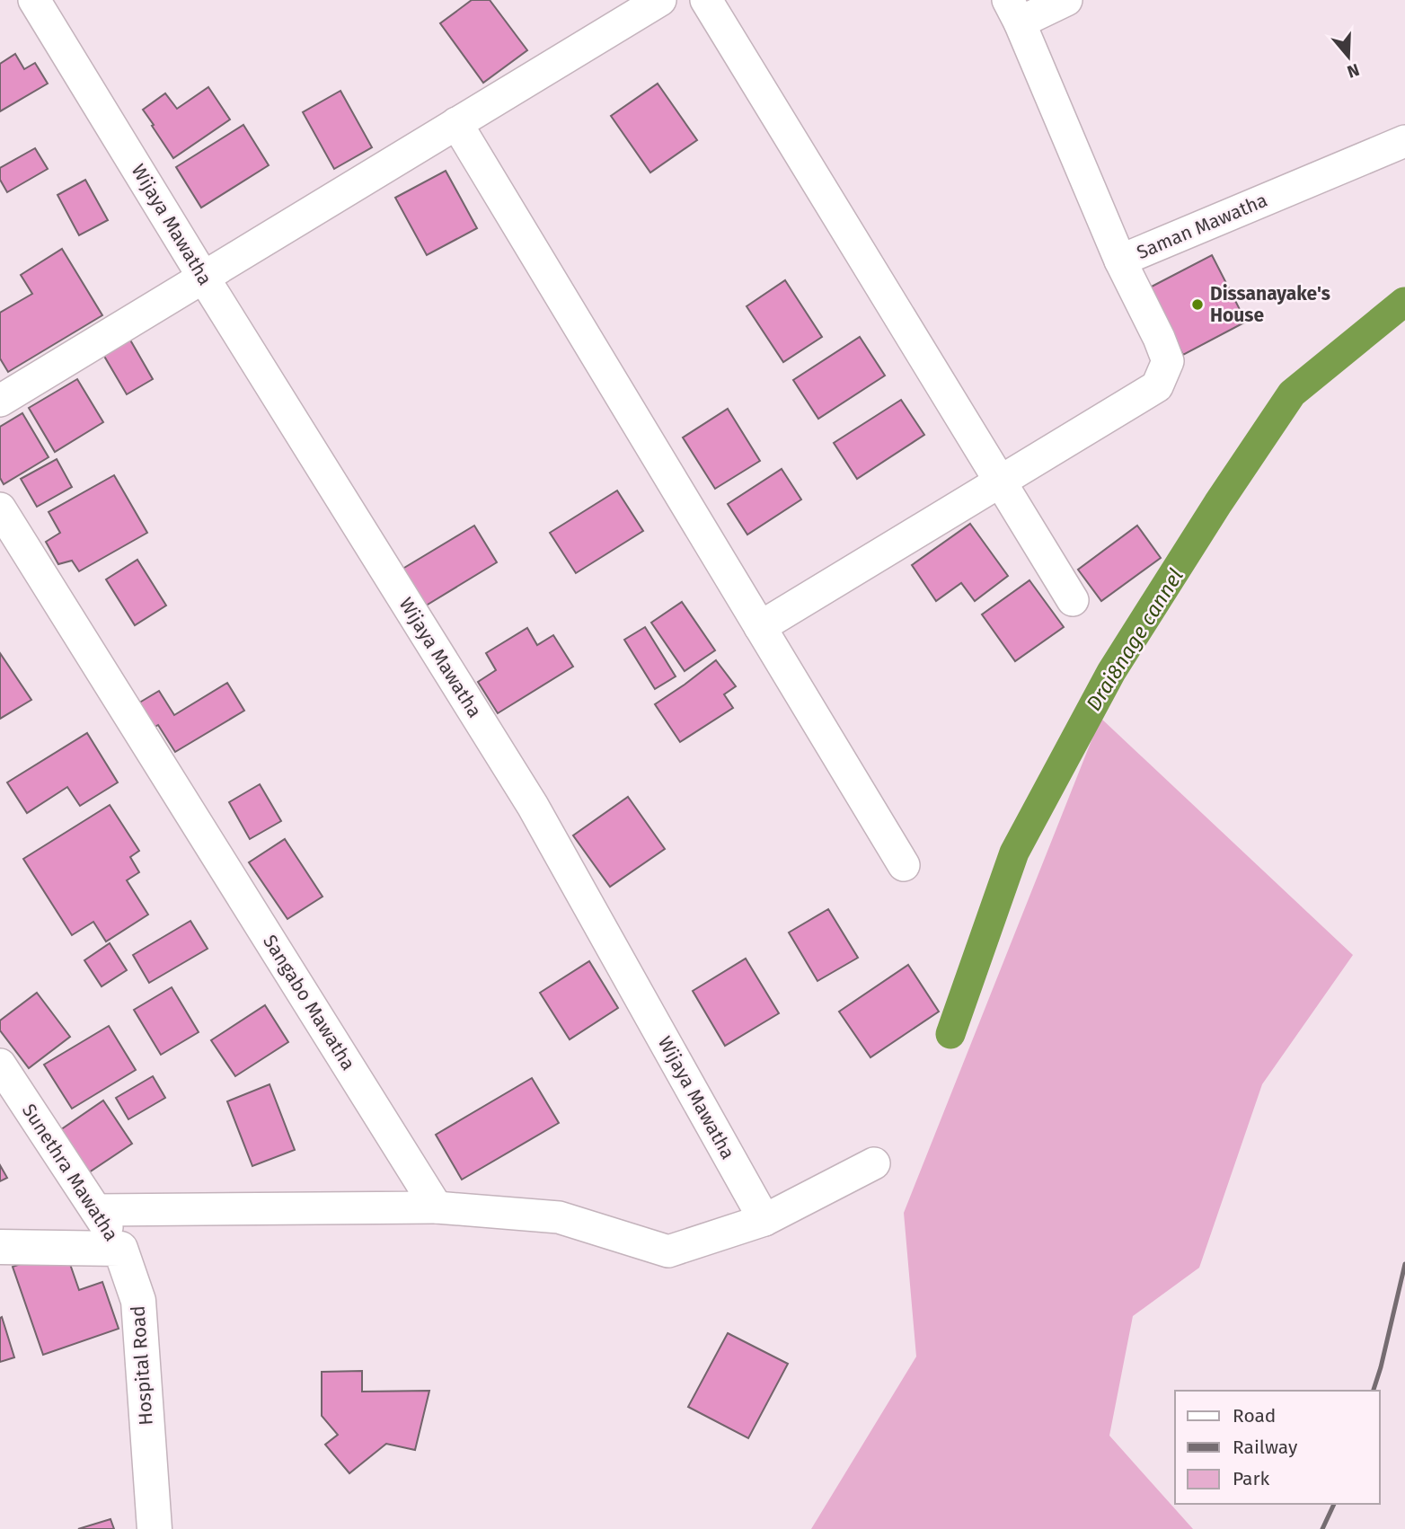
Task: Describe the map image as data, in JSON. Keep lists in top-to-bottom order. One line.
{"streets":{"street":["Wijaya Mawatha","Saman Mawatha","Sangabo Mawatha","Sunethra Mawatha","Hospital Road"]},"crossings":[["Sunethra Mawatha","Hospital Road"]],"water":["Drai8nage cannel"],"places":["Dissanayake's House"],"legend":["Road","Railway","Park"],"north":"bottom"}
